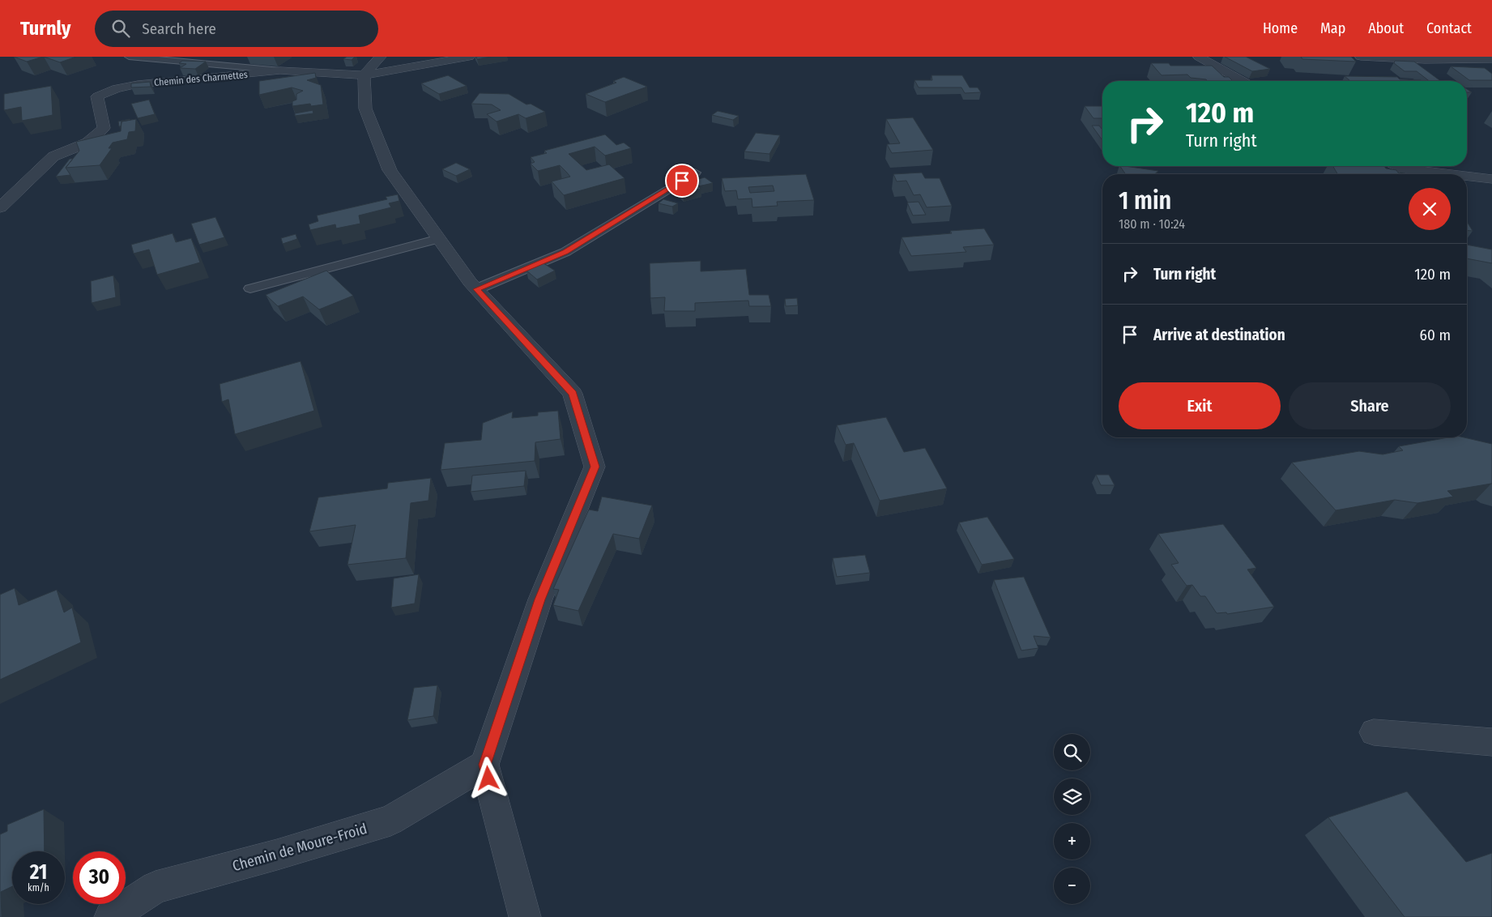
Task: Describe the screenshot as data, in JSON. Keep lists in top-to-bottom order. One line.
{"streets":{"street":["Chemin des Charmettes","Chemin de Moure-Froid"]},"page":{"header":"Turnly","search":"Search here","nav":["Home","Map","About","Contact"],"turn":["120 m","Turn right"],"heading":["1 min","180 m · 10:24"],"list":[{"name":"Turn right","value":"120 m"},{"name":"Arrive at destination","value":"60 m"}],"buttons":["Exit","Share"],"map_buttons":["+","−"],"speed":"21 km/h","limit":"30"}}
